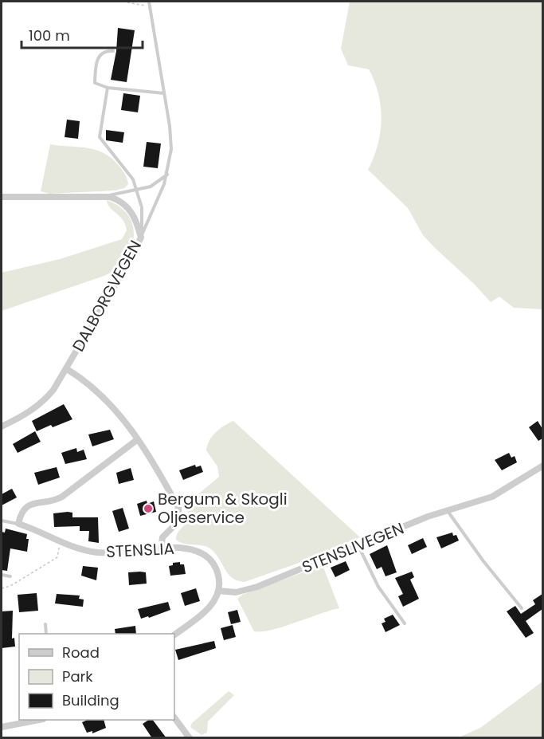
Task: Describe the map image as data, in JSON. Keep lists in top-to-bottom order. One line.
{"streets":{"street":["DALBORGVEGEN","STENSLIVEGEN","STENSLIA"]},"crossings":[["STENSLIVEGEN","STENSLIA"]],"places":["Bergum & Skogli Oljeservice"],"legend":["Road","Park","Building"],"scale_bar":"100 m"}
